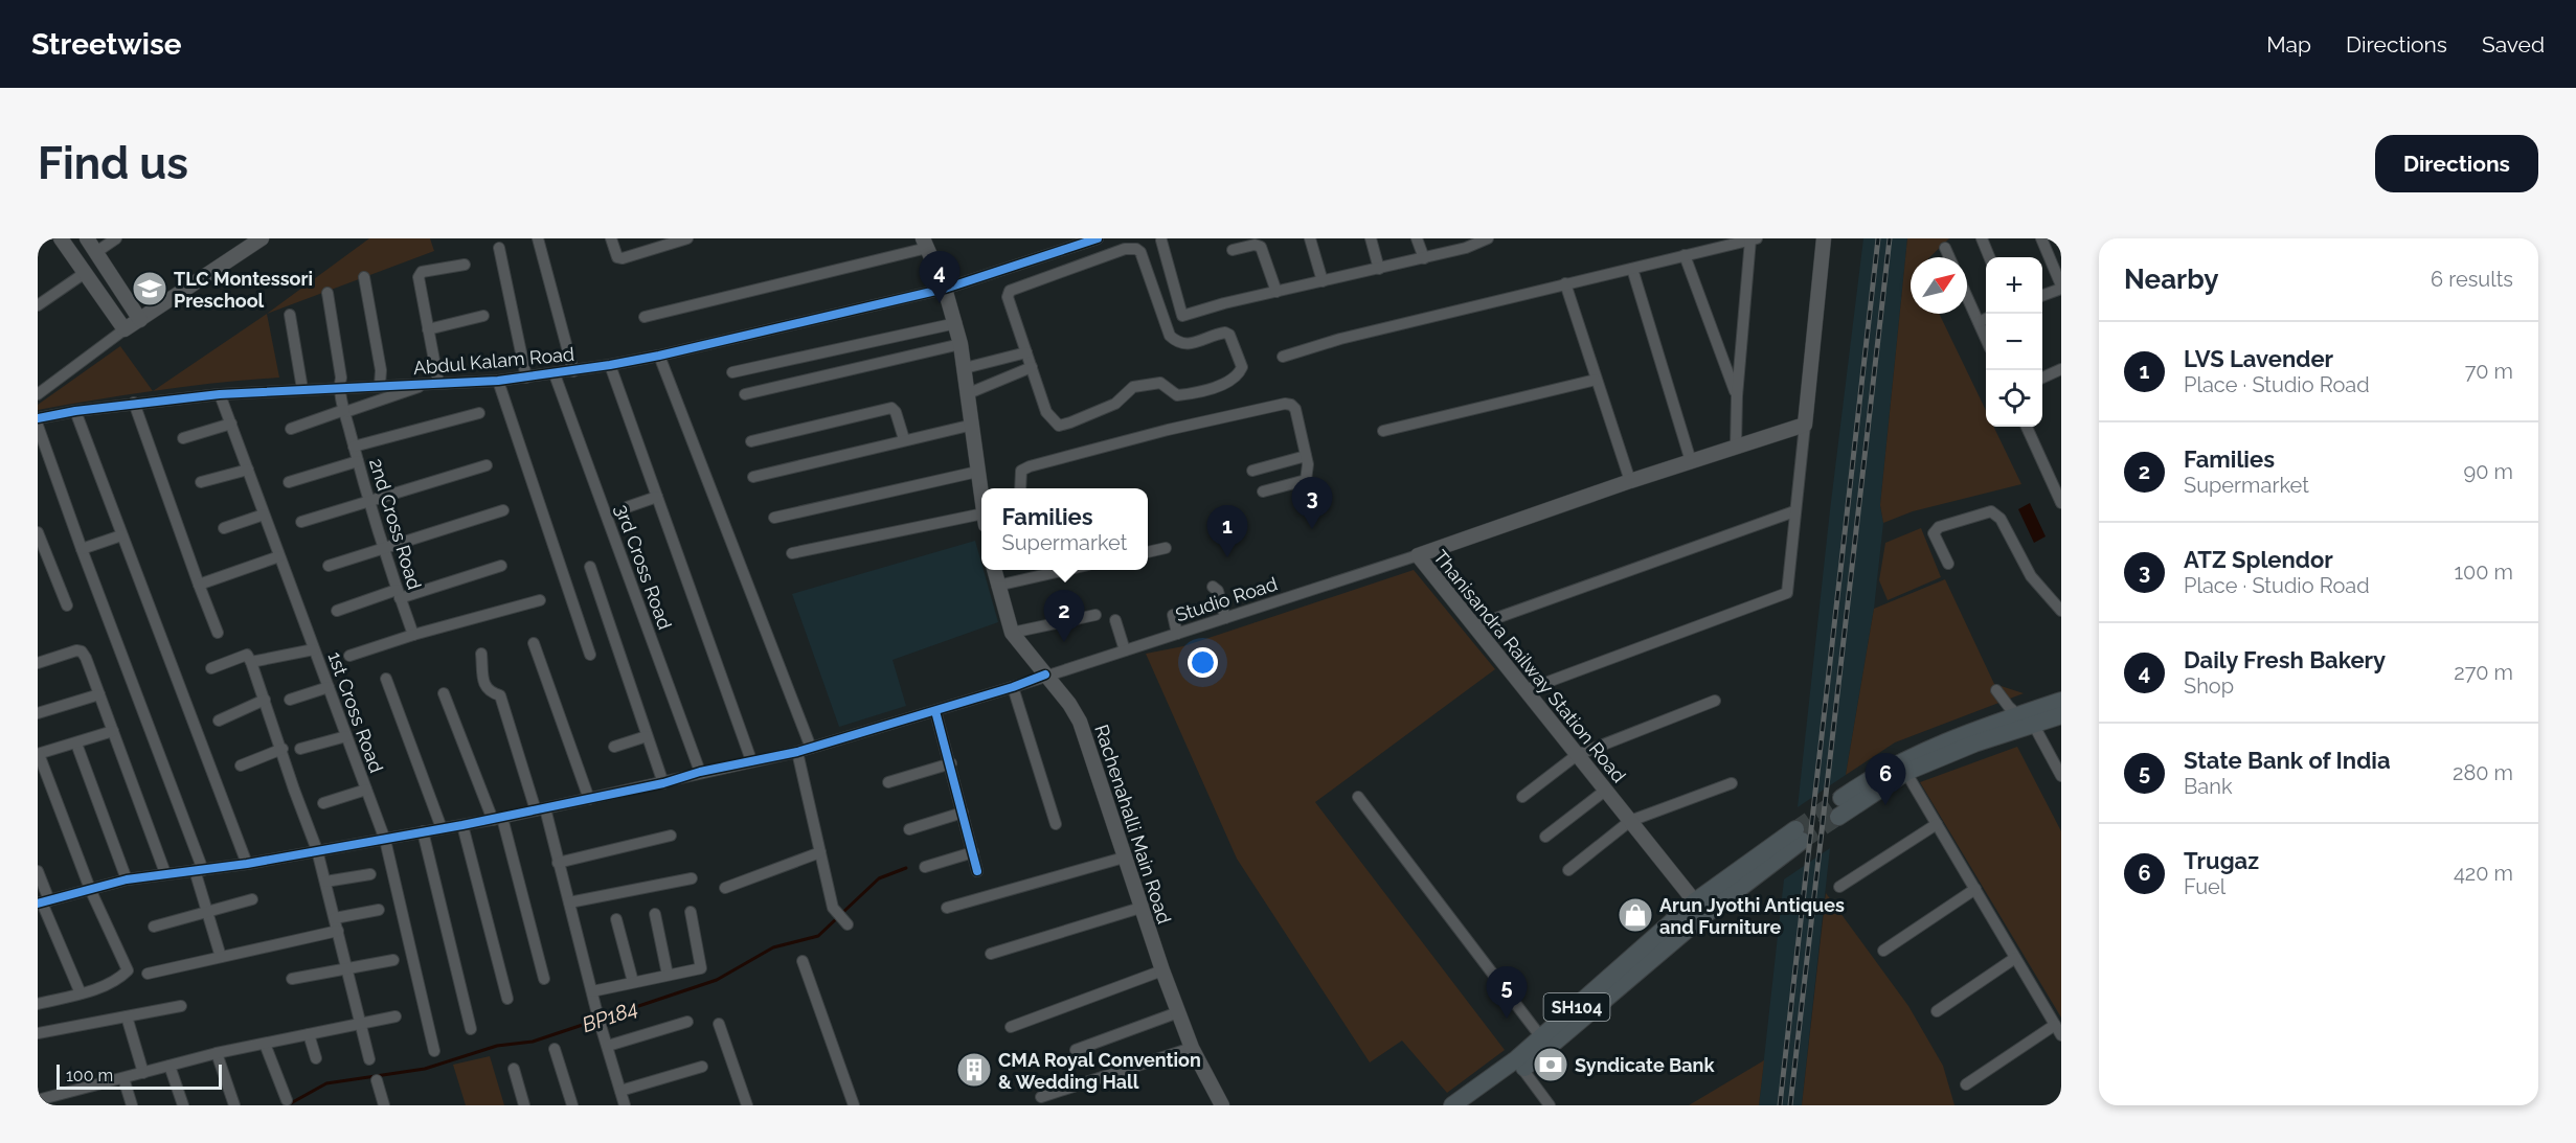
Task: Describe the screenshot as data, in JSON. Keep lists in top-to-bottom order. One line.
{"streets":{"main road":["SH104"],"street":["Abdul Kalam Road","2nd Cross Road","3rd Cross Road","Studio Road","Thanisandra Railway Station Road","1st Cross Road","Rachenahalli Main Road"]},"crossings":[["Abdul Kalam Road","2nd Cross Road"],["Abdul Kalam Road","3rd Cross Road"],["Abdul Kalam Road","1st Cross Road"],["3rd Cross Road","Studio Road"],["Studio Road","Thanisandra Railway Station Road"],["Studio Road","1st Cross Road"],["Studio Road","Rachenahalli Main Road"],["Thanisandra Railway Station Road","SH104"]],"water":["BP184"],"places":{"school or university":["TLC Montessori Preschool"],"shop":["Arun Jyothi Antiques and Furniture"],"bank":["Syndicate Bank"],"building":["CMA Royal Convention & Wedding Hall"]},"scale_bar":"100 m","north":"top right","page":{"header":"Streetwise","nav":["Map","Directions","Saved"],"buttons":"Directions","title":"Find us","heading":["Nearby","6 results"],"pins":["4","3","1","2","6","5"],"map_buttons":["+","−"],"list":[{"mark":"1","name":"LVS Lavender","note":"Place · Studio Road","value":"70 m"},{"mark":"2","name":"Families","note":"Supermarket","value":"90 m"},{"mark":"3","name":"ATZ Splendor","note":"Place · Studio Road","value":"100 m"},{"mark":"4","name":"Daily Fresh Bakery","note":"Shop","value":"270 m"},{"mark":"5","name":"State Bank of India","note":"Bank","value":"280 m"},{"mark":"6","name":"Trugaz","note":"Fuel","value":"420 m"}],"popup":["Families","Supermarket"],"scale":"100 m"}}
